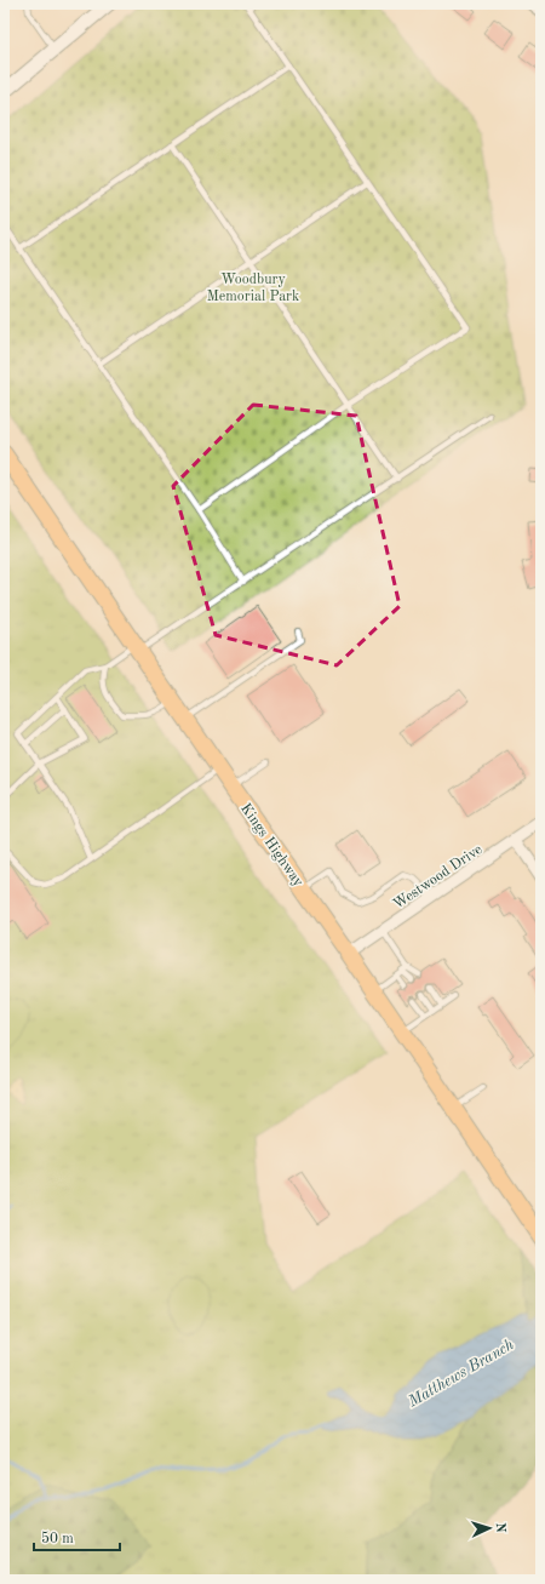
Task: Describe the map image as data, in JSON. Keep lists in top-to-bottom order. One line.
{"streets":{"main road":["Kings Highway"],"street":["Westwood Drive"]},"crossings":[["Kings Highway","Westwood Drive"]],"water":["Matthews Branch"],"parks":["Woodbury Memorial Park"],"scale_bar":"50 m","north":"right"}
